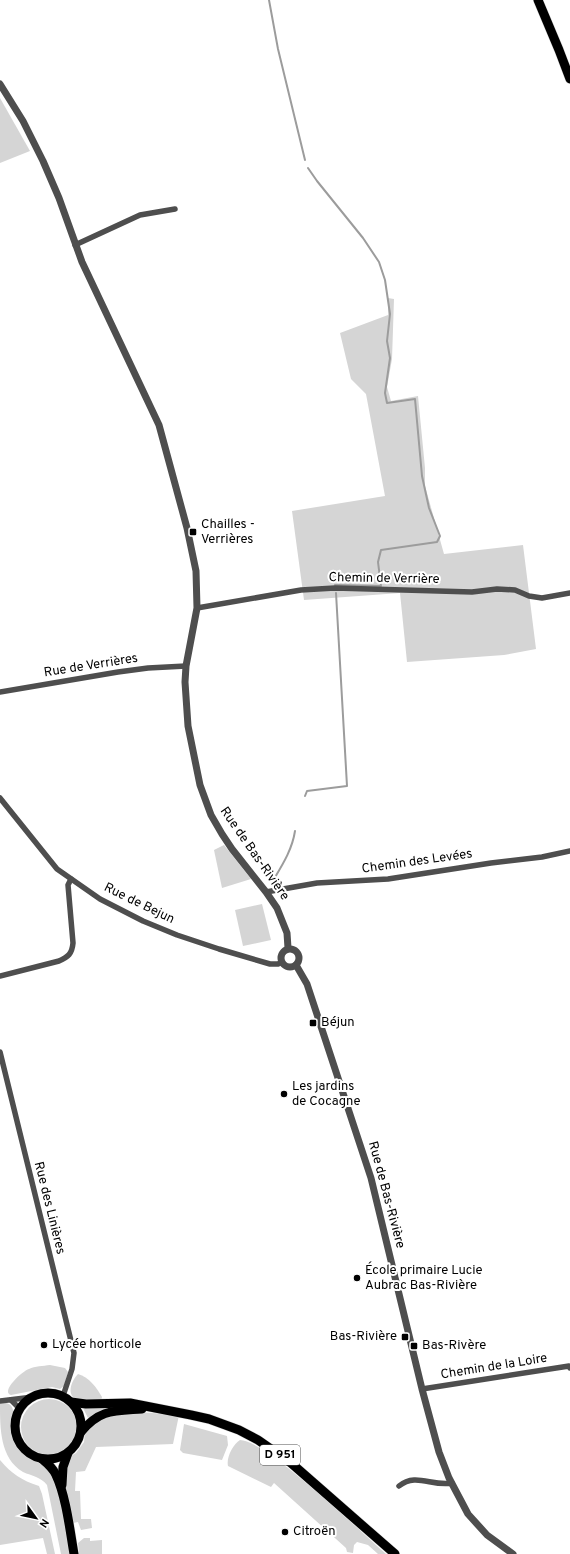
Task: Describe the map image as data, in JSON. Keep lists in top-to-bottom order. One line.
{"streets":{"main road":["D 951"],"street":["Chemin de Verrière","Rue de Verrières","Rue de Bas-Rivière","Chemin des Levées","Rue de Bejun","Rue des Linières","Chemin de la Loire"]},"crossings":[["Chemin de Verrière","Rue de Bas-Rivière"],["Rue de Verrières","Rue de Bas-Rivière"],["Rue de Bas-Rivière","Chemin des Levées"],["Rue de Bas-Rivière","Rue de Bejun"],["Rue de Bas-Rivière","Chemin de la Loire"],["Rue des Linières","D 951"]],"places":{"transit":["Chailles - Verrières","Béjun","Bas-Rivière","Bas-Rivère"],"other":["Les jardins de Cocagne","École primaire Lucie Aubrac Bas-Rivière","Lycée horticole","Citroën"]},"north":"bottom right"}
